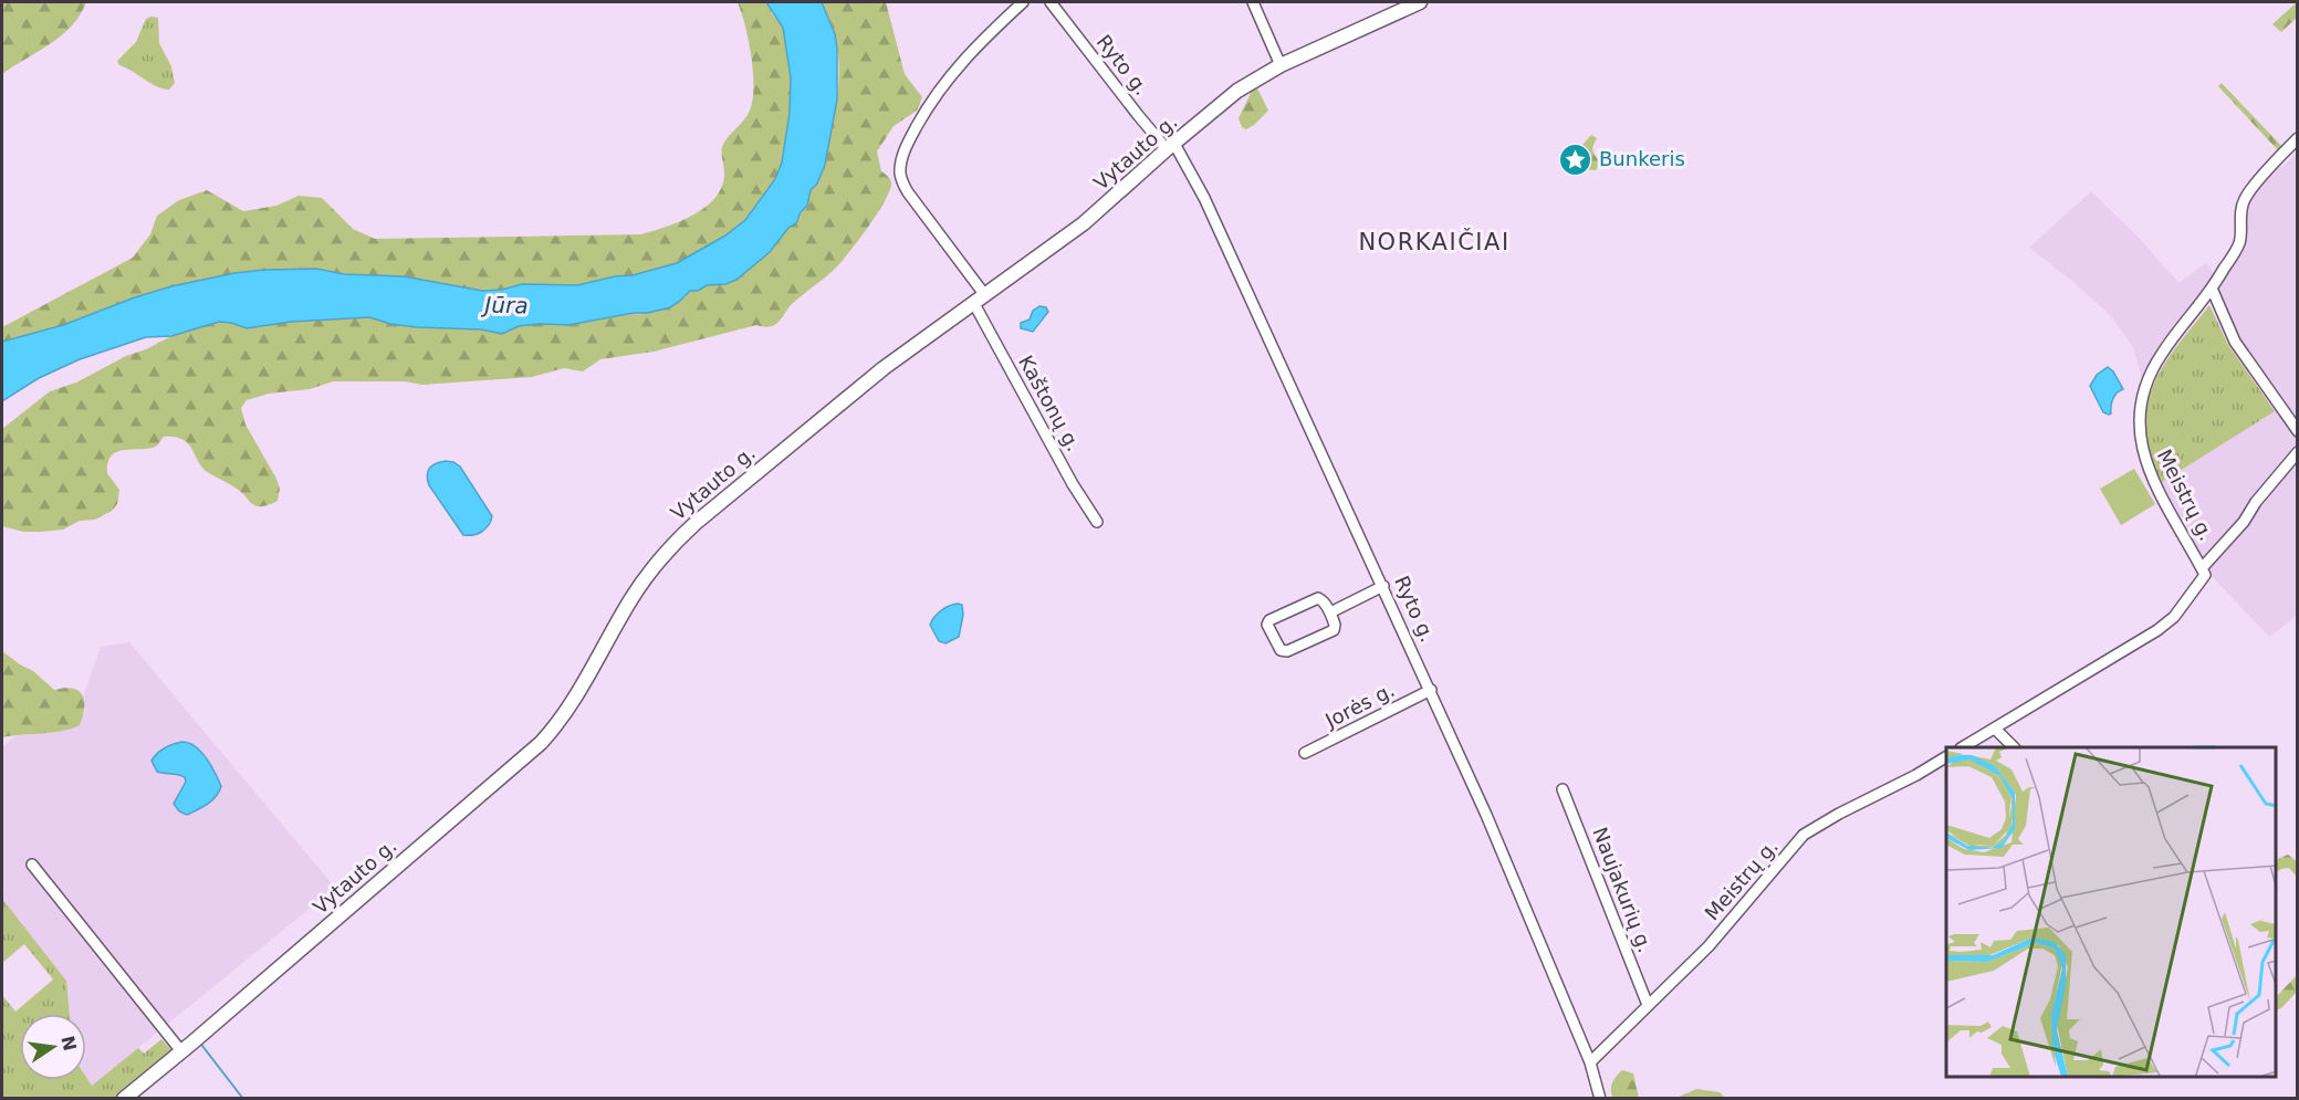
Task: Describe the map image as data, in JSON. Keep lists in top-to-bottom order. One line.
{"streets":{"main road":["Vytauto g."],"street":["Ryto g.","Kaštonų g.","Meistrų g.","Jorės g.","Naujakurių g."]},"crossings":[["Ryto g.","Vytauto g."],["Ryto g.","Meistrų g."],["Ryto g.","Jorės g."],["Vytauto g.","Kaštonų g."],["Meistrų g.","Naujakurių g."]],"districts":["NORKAIČIAI"],"water":["Jūra"],"places":{"place":["Bunkeris"]},"north":"right"}
